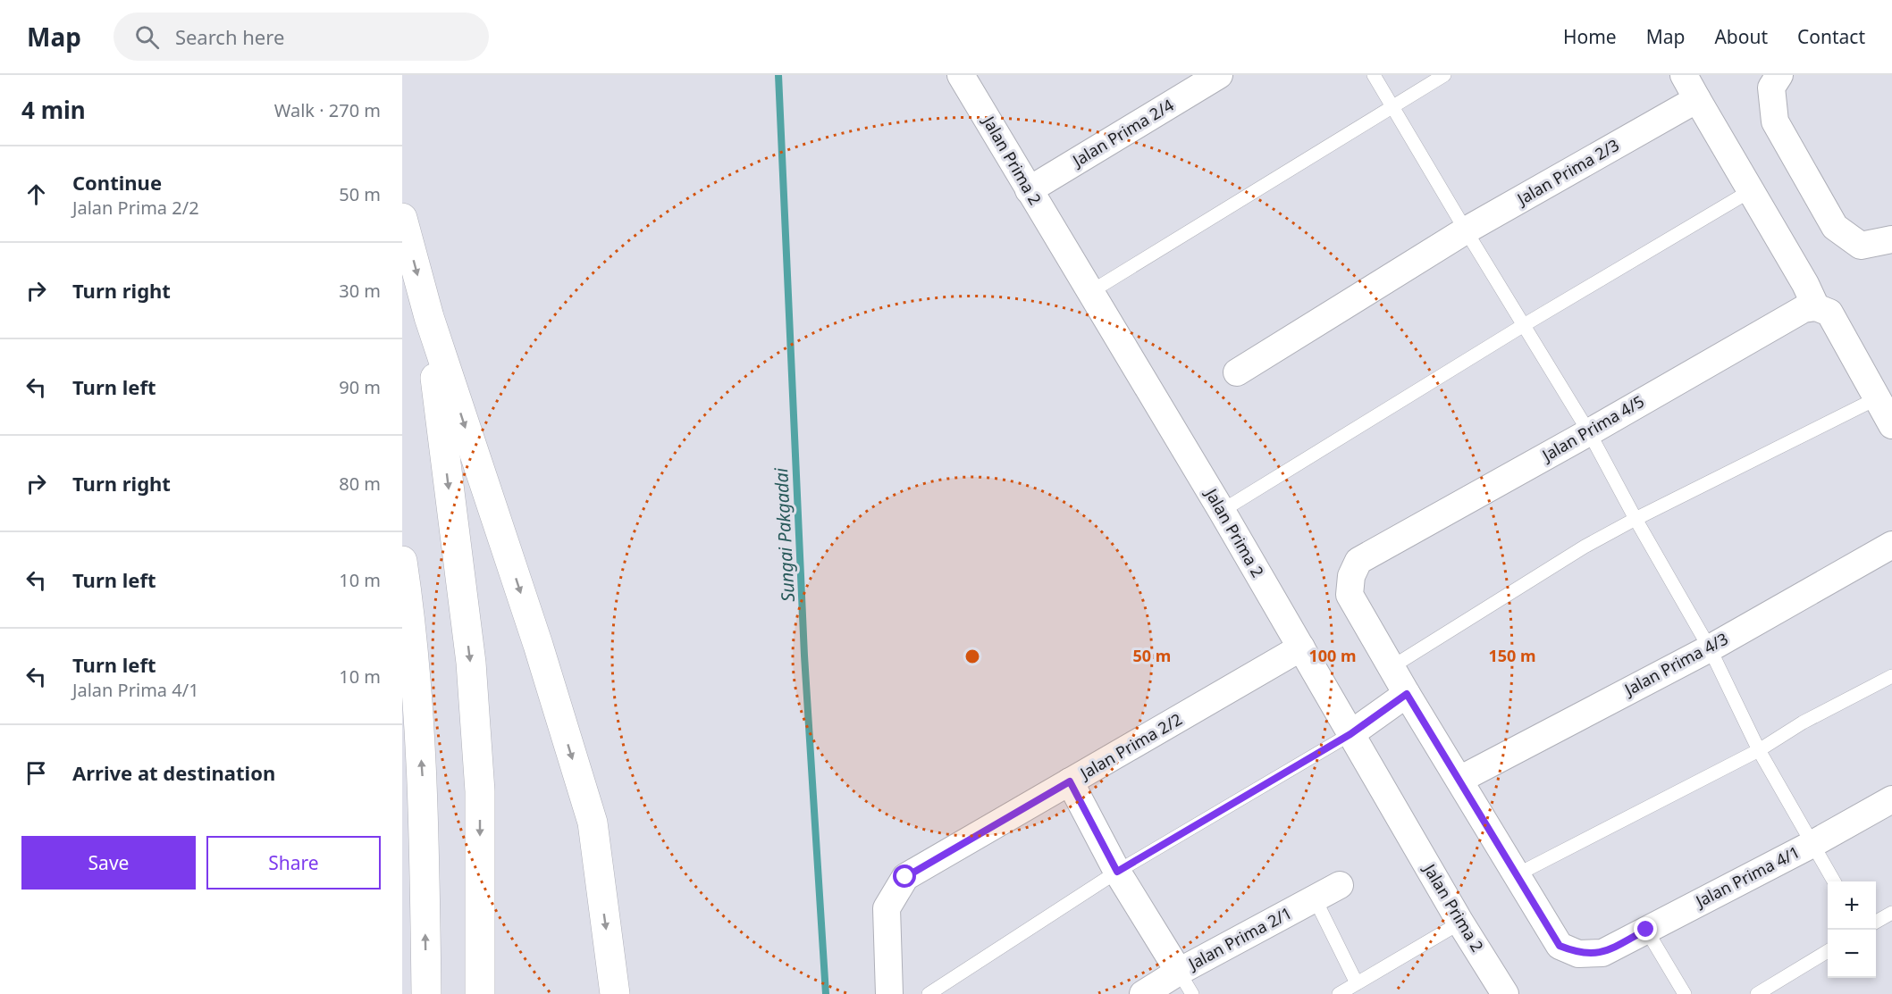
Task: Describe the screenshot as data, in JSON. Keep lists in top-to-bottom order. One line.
{"streets":{"street":["Jalan Prima 2/4","Jalan Prima 2","Jalan Prima 2/3","Jalan Prima 4/5","Jalan Prima 4/3","Jalan Prima 2/2","Jalan Prima 4/1","Jalan Prima 2/1"]},"crossings":[["Jalan Prima 2/4","Jalan Prima 2"],["Jalan Prima 2","Jalan Prima 2/2"]],"water":["Sungai Pakgadai"],"page":{"header":"Map","search":"Search here","nav":["Home","Map","About","Contact"],"heading":["4 min","Walk · 270 m"],"list":[["Continue","Jalan Prima 2/2","50 m"],["Turn right","30 m"],["Turn left","90 m"],["Turn right","80 m"],["Turn left","10 m"],["Turn left","Jalan Prima 4/1","10 m"],"Arrive at destination"],"buttons":["Save","Share"],"map_buttons":["+","−"]},"rings":["50 m","100 m","150 m"]}
